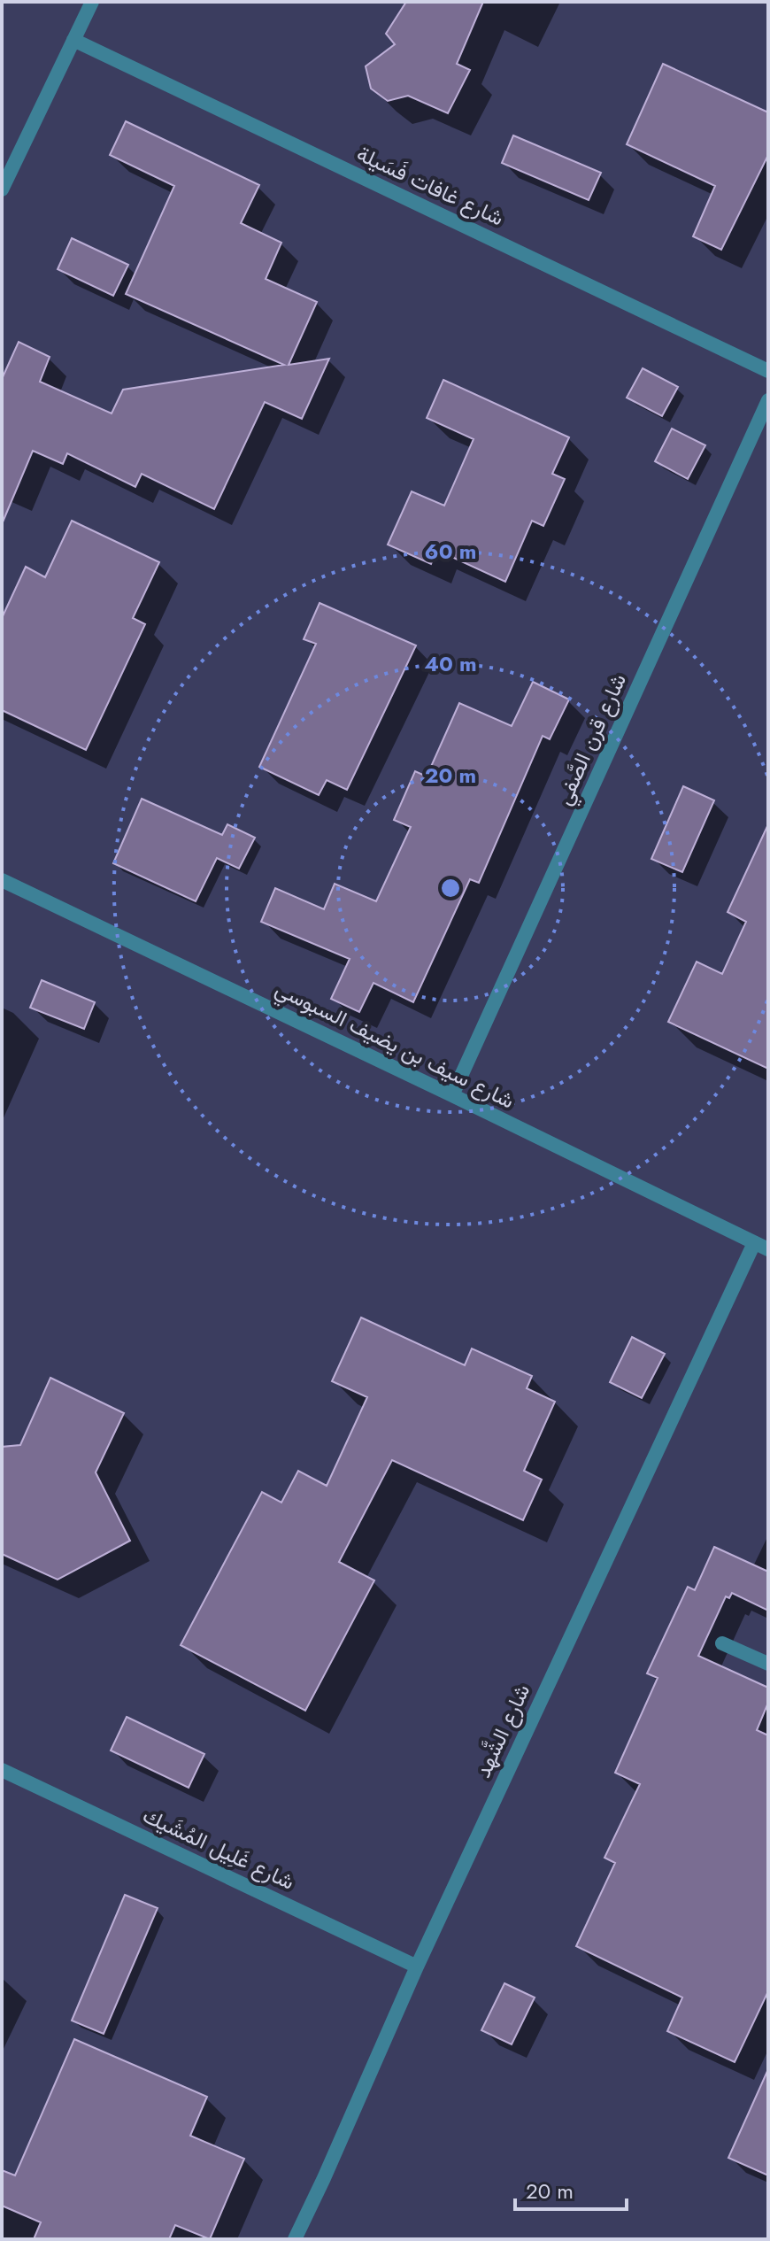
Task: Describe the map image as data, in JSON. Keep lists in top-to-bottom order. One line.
{"streets":{"street":["شارع غافات فَسَيلة","شارع قرن الصَّفي","شارع سيف بن يضيف السبوسي","شارع الشَّهد","شارع غَلِيل المُشَيك"]},"crossings":[["شارع قرن الصَّفي","شارع سيف بن يضيف السبوسي"],["شارع سيف بن يضيف السبوسي","شارع الشَّهد"],["شارع الشَّهد","شارع غَلِيل المُشَيك"]],"scale_bar":"20 m","rings":["60 m","40 m","20 m"]}
